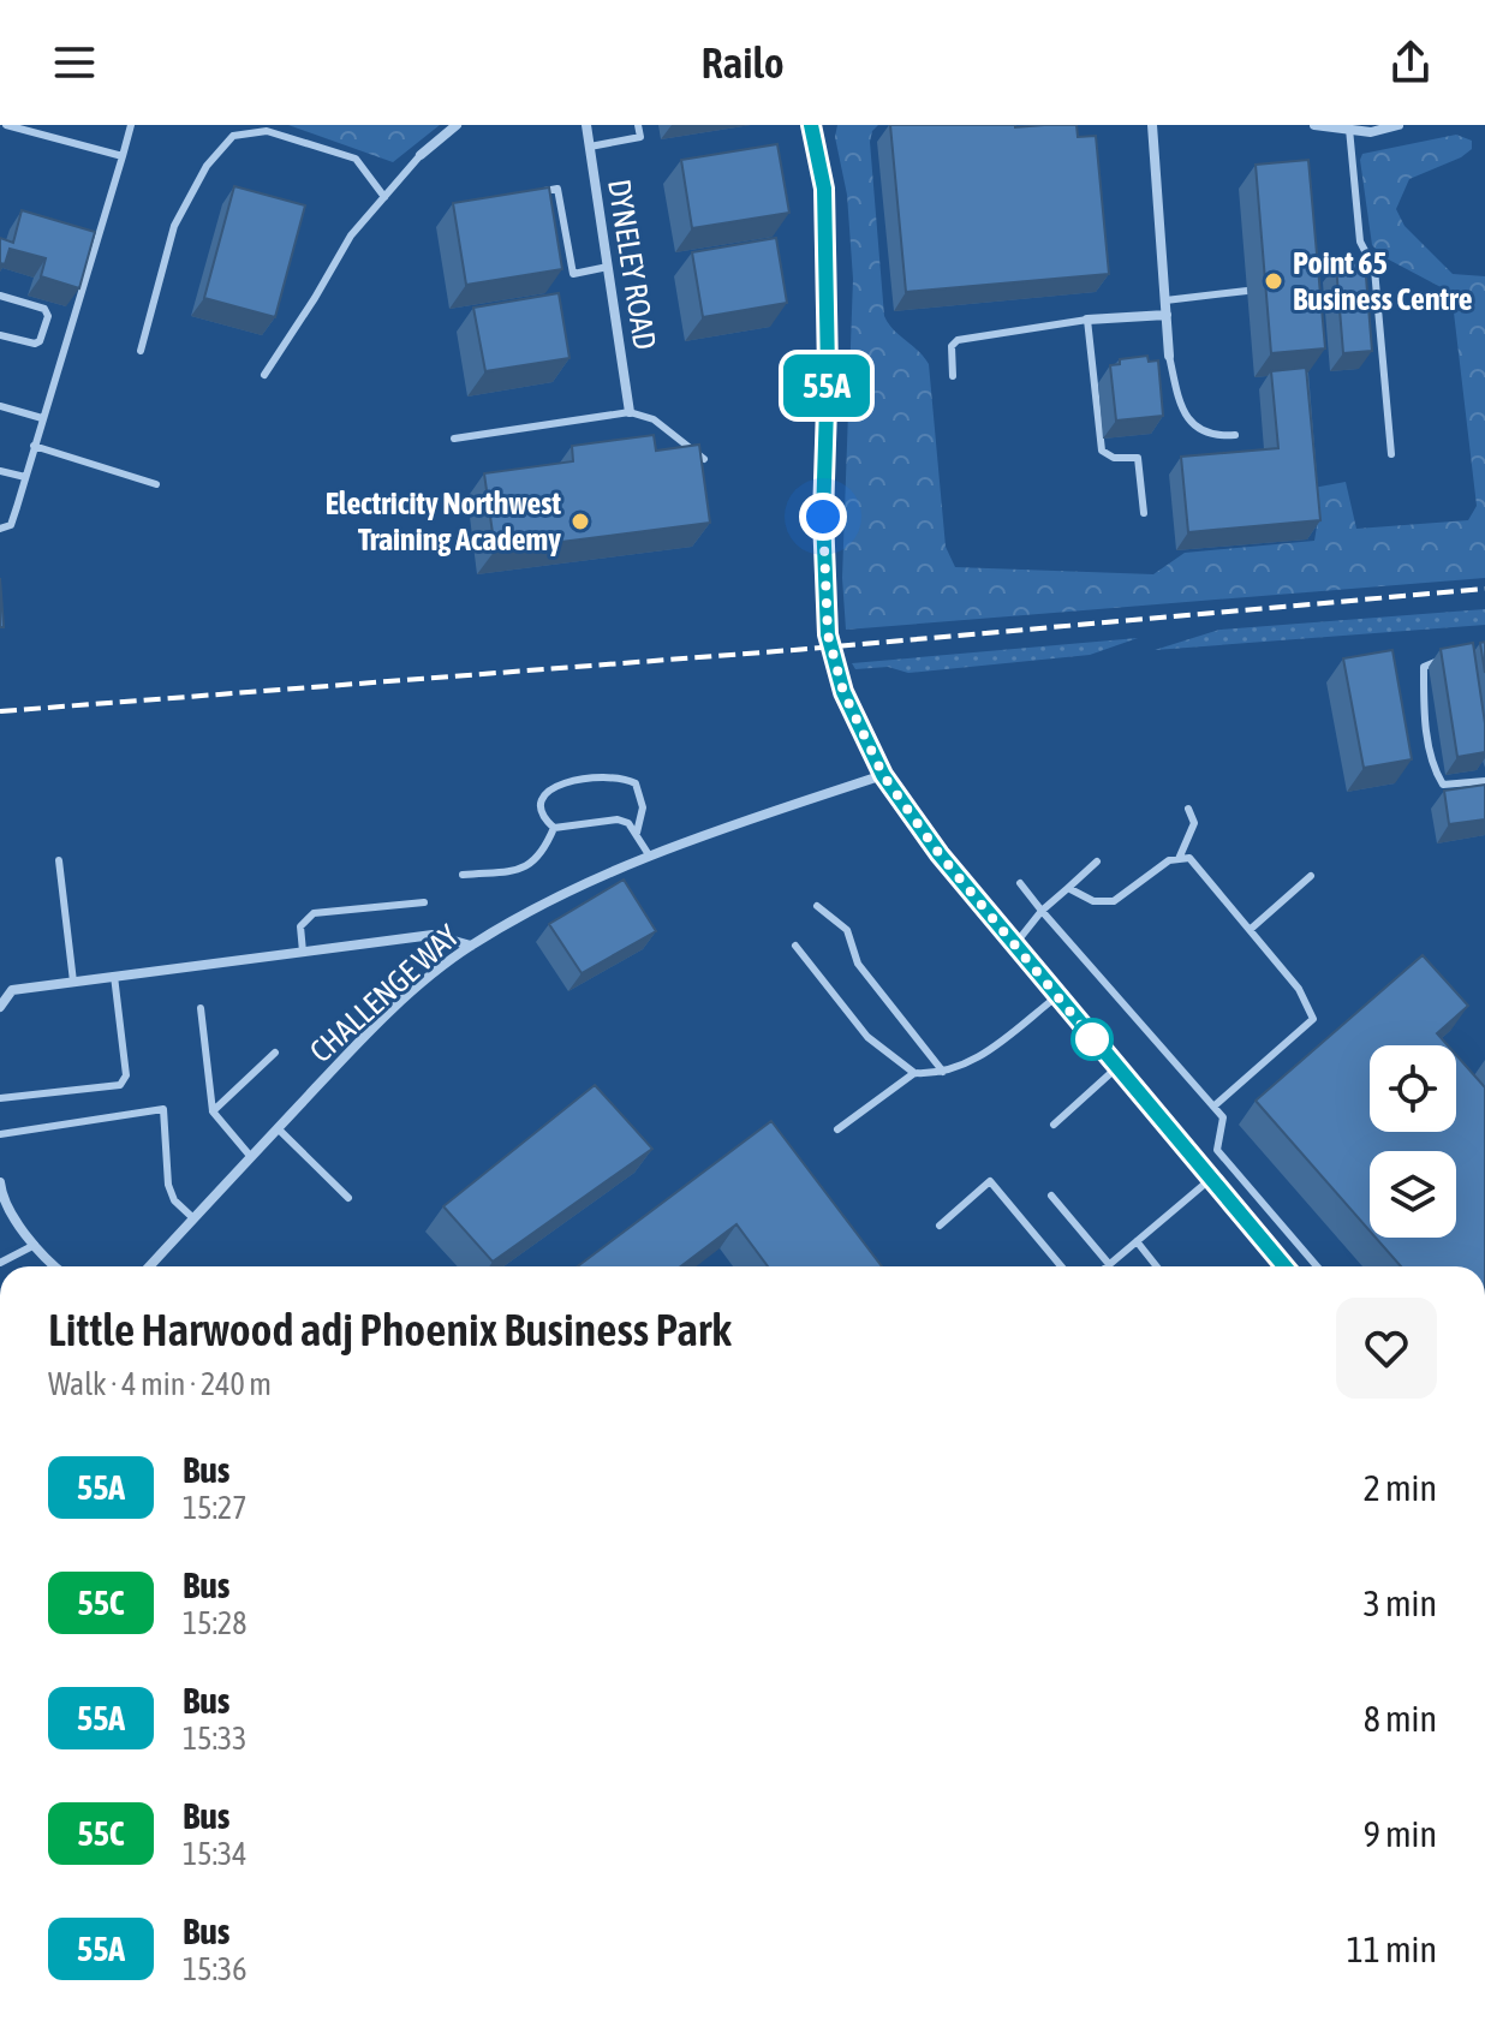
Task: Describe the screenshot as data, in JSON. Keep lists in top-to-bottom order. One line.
{"streets":{"street":["DYNELEY ROAD","CHALLENGE WAY"]},"places":["Point 65 Business Centre","Electricity Northwest Training Academy"],"lines":["bus line 55A"],"page":{"header":"Railo","on_map":"55A","heading":["Little Harwood adj Phoenix Business Park","Walk · 4 min · 240 m"],"list":[{"mark":"55A","name":"Bus","note":"15:27","value":"2 min"},{"mark":"55C","name":"Bus","note":"15:28","value":"3 min"},{"mark":"55A","name":"Bus","note":"15:33","value":"8 min"},{"mark":"55C","name":"Bus","note":"15:34","value":"9 min"},{"mark":"55A","name":"Bus","note":"15:36","value":"11 min"}]}}
